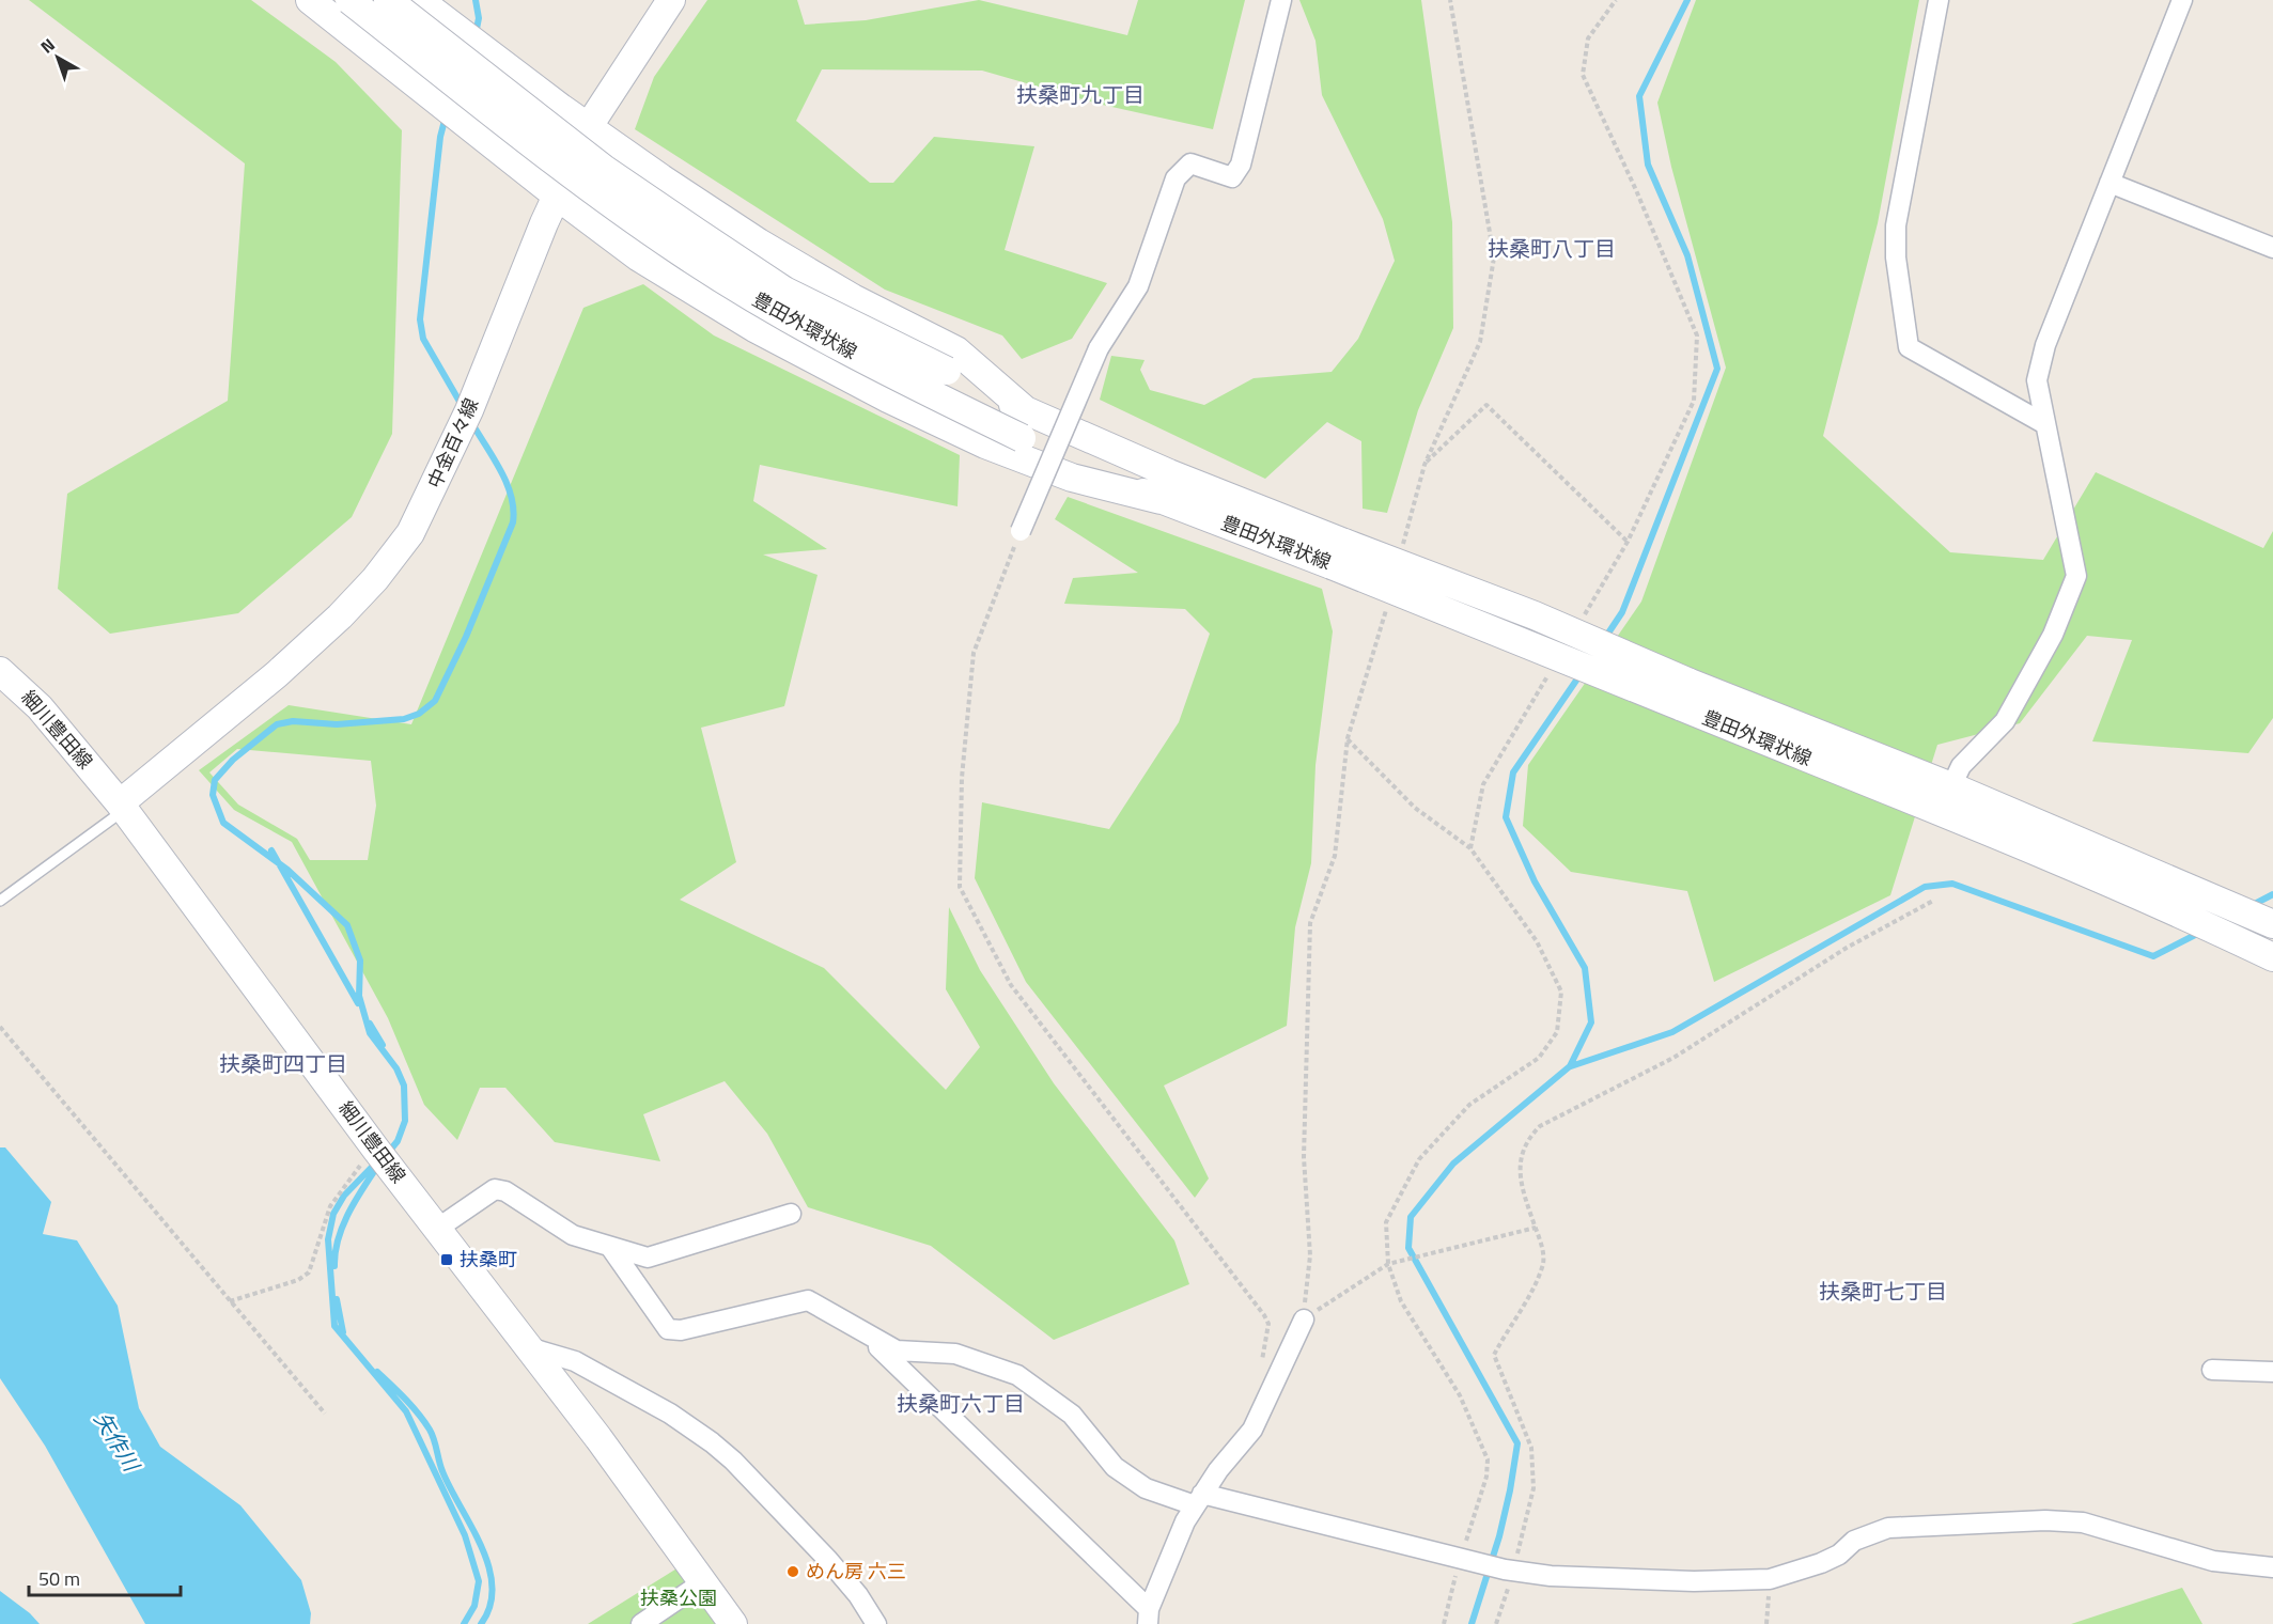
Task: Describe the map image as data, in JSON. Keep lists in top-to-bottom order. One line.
{"streets":{"street":["豊田外環状線","中金百々線","細川豊田線"]},"crossings":[["中金百々線","細川豊田線"]],"districts":["扶桑町九丁目","扶桑町八丁目","扶桑町四丁目","扶桑町七丁目","扶桑町六丁目"],"water":["矢作川"],"parks":["扶桑公園"],"places":{"transit":["扶桑町"],"other":["めん房 六三"]},"scale_bar":"50 m","north":"top left"}
